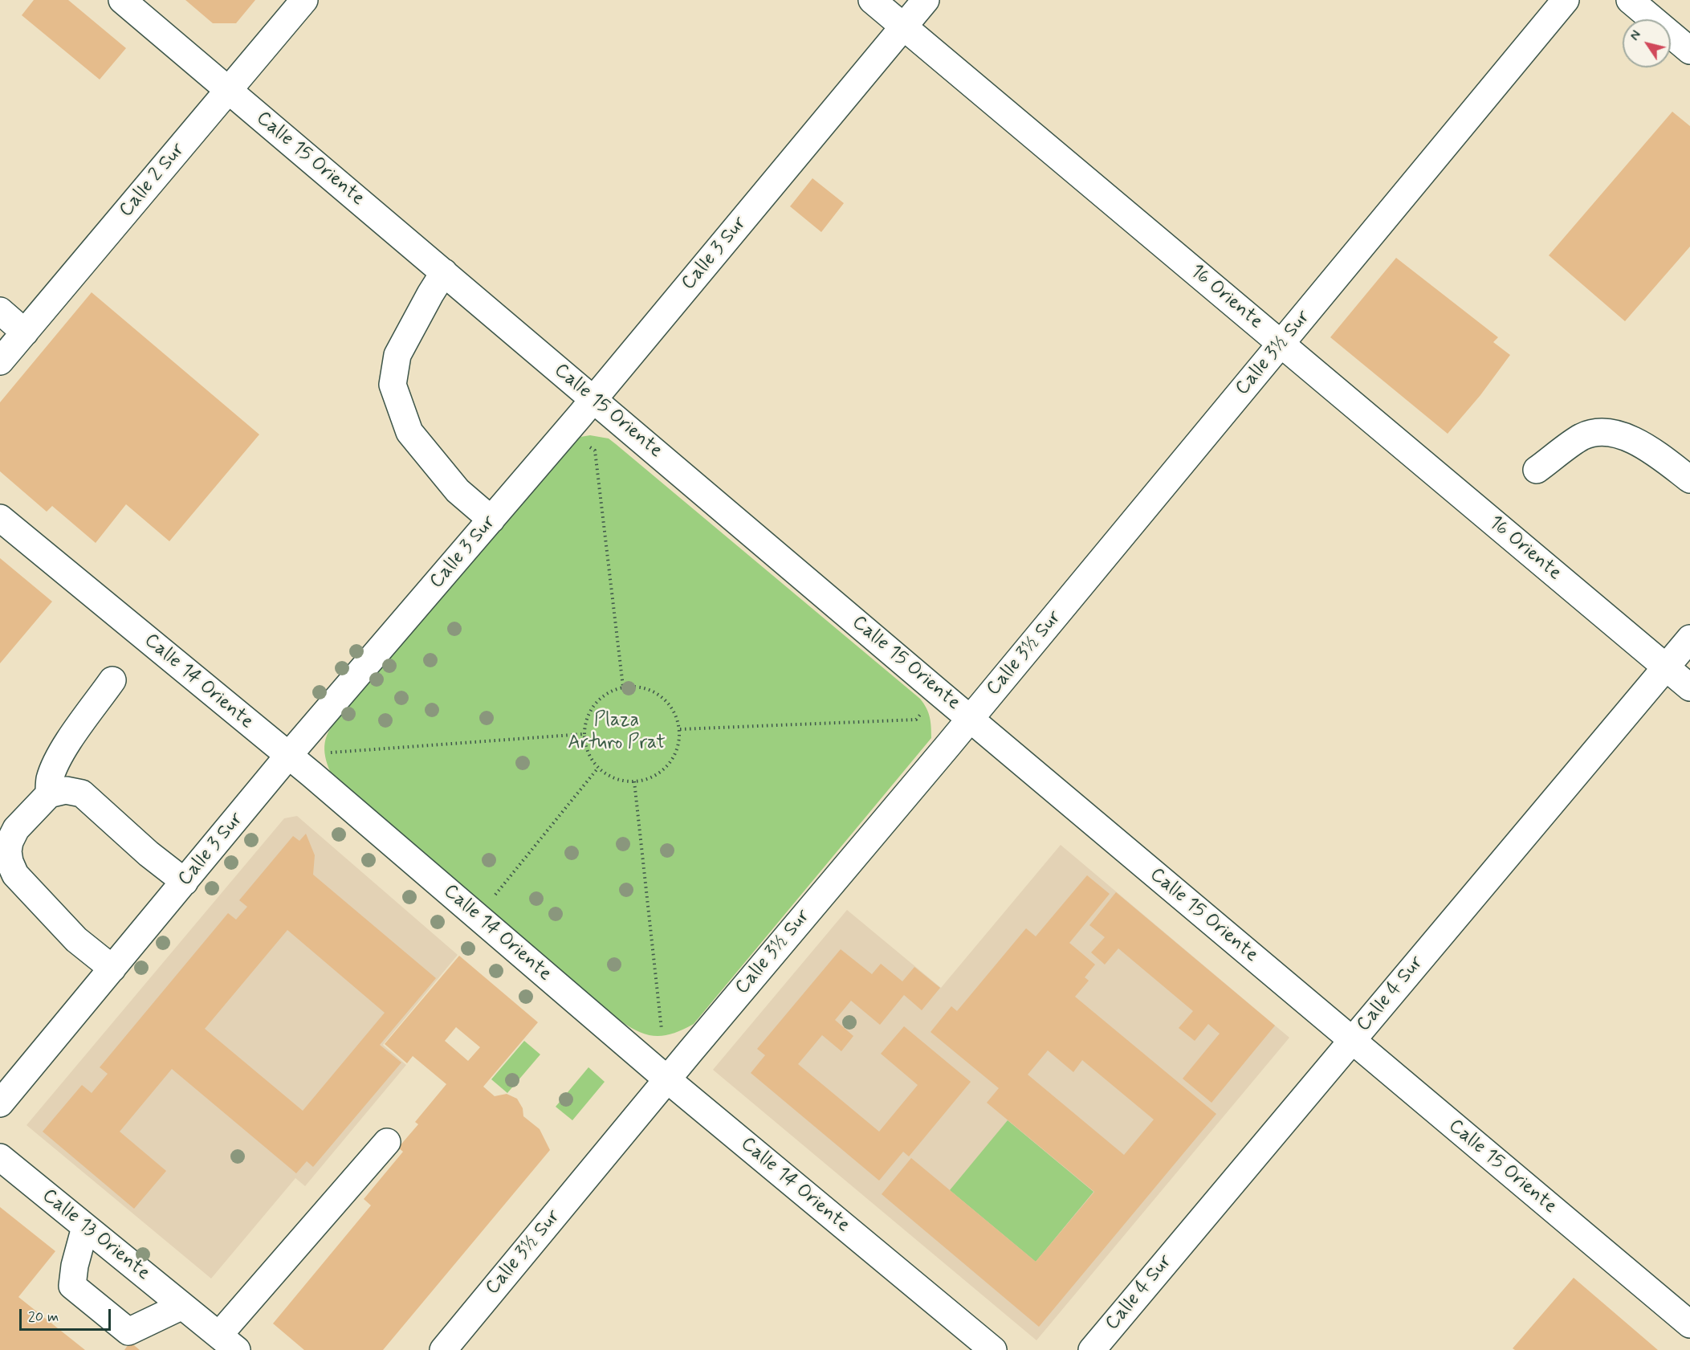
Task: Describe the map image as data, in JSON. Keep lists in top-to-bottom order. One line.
{"streets":{"street":["Calle 15 Oriente","Calle 2 Sur","Calle 3 Sur","16 Oriente","Calle 3½ Sur","Calle 14 Oriente","Calle 4 Sur","Calle 13 Oriente"]},"crossings":[["Calle 15 Oriente","Calle 2 Sur"],["Calle 15 Oriente","Calle 3 Sur"],["Calle 15 Oriente","Calle 3½ Sur"],["Calle 15 Oriente","Calle 4 Sur"],["Calle 3 Sur","16 Oriente"],["Calle 3 Sur","Calle 14 Oriente"],["16 Oriente","Calle 3½ Sur"],["16 Oriente","Calle 4 Sur"],["Calle 3½ Sur","Calle 14 Oriente"]],"parks":["Plaza Arturo Prat"],"scale_bar":"20 m","north":"top left"}
